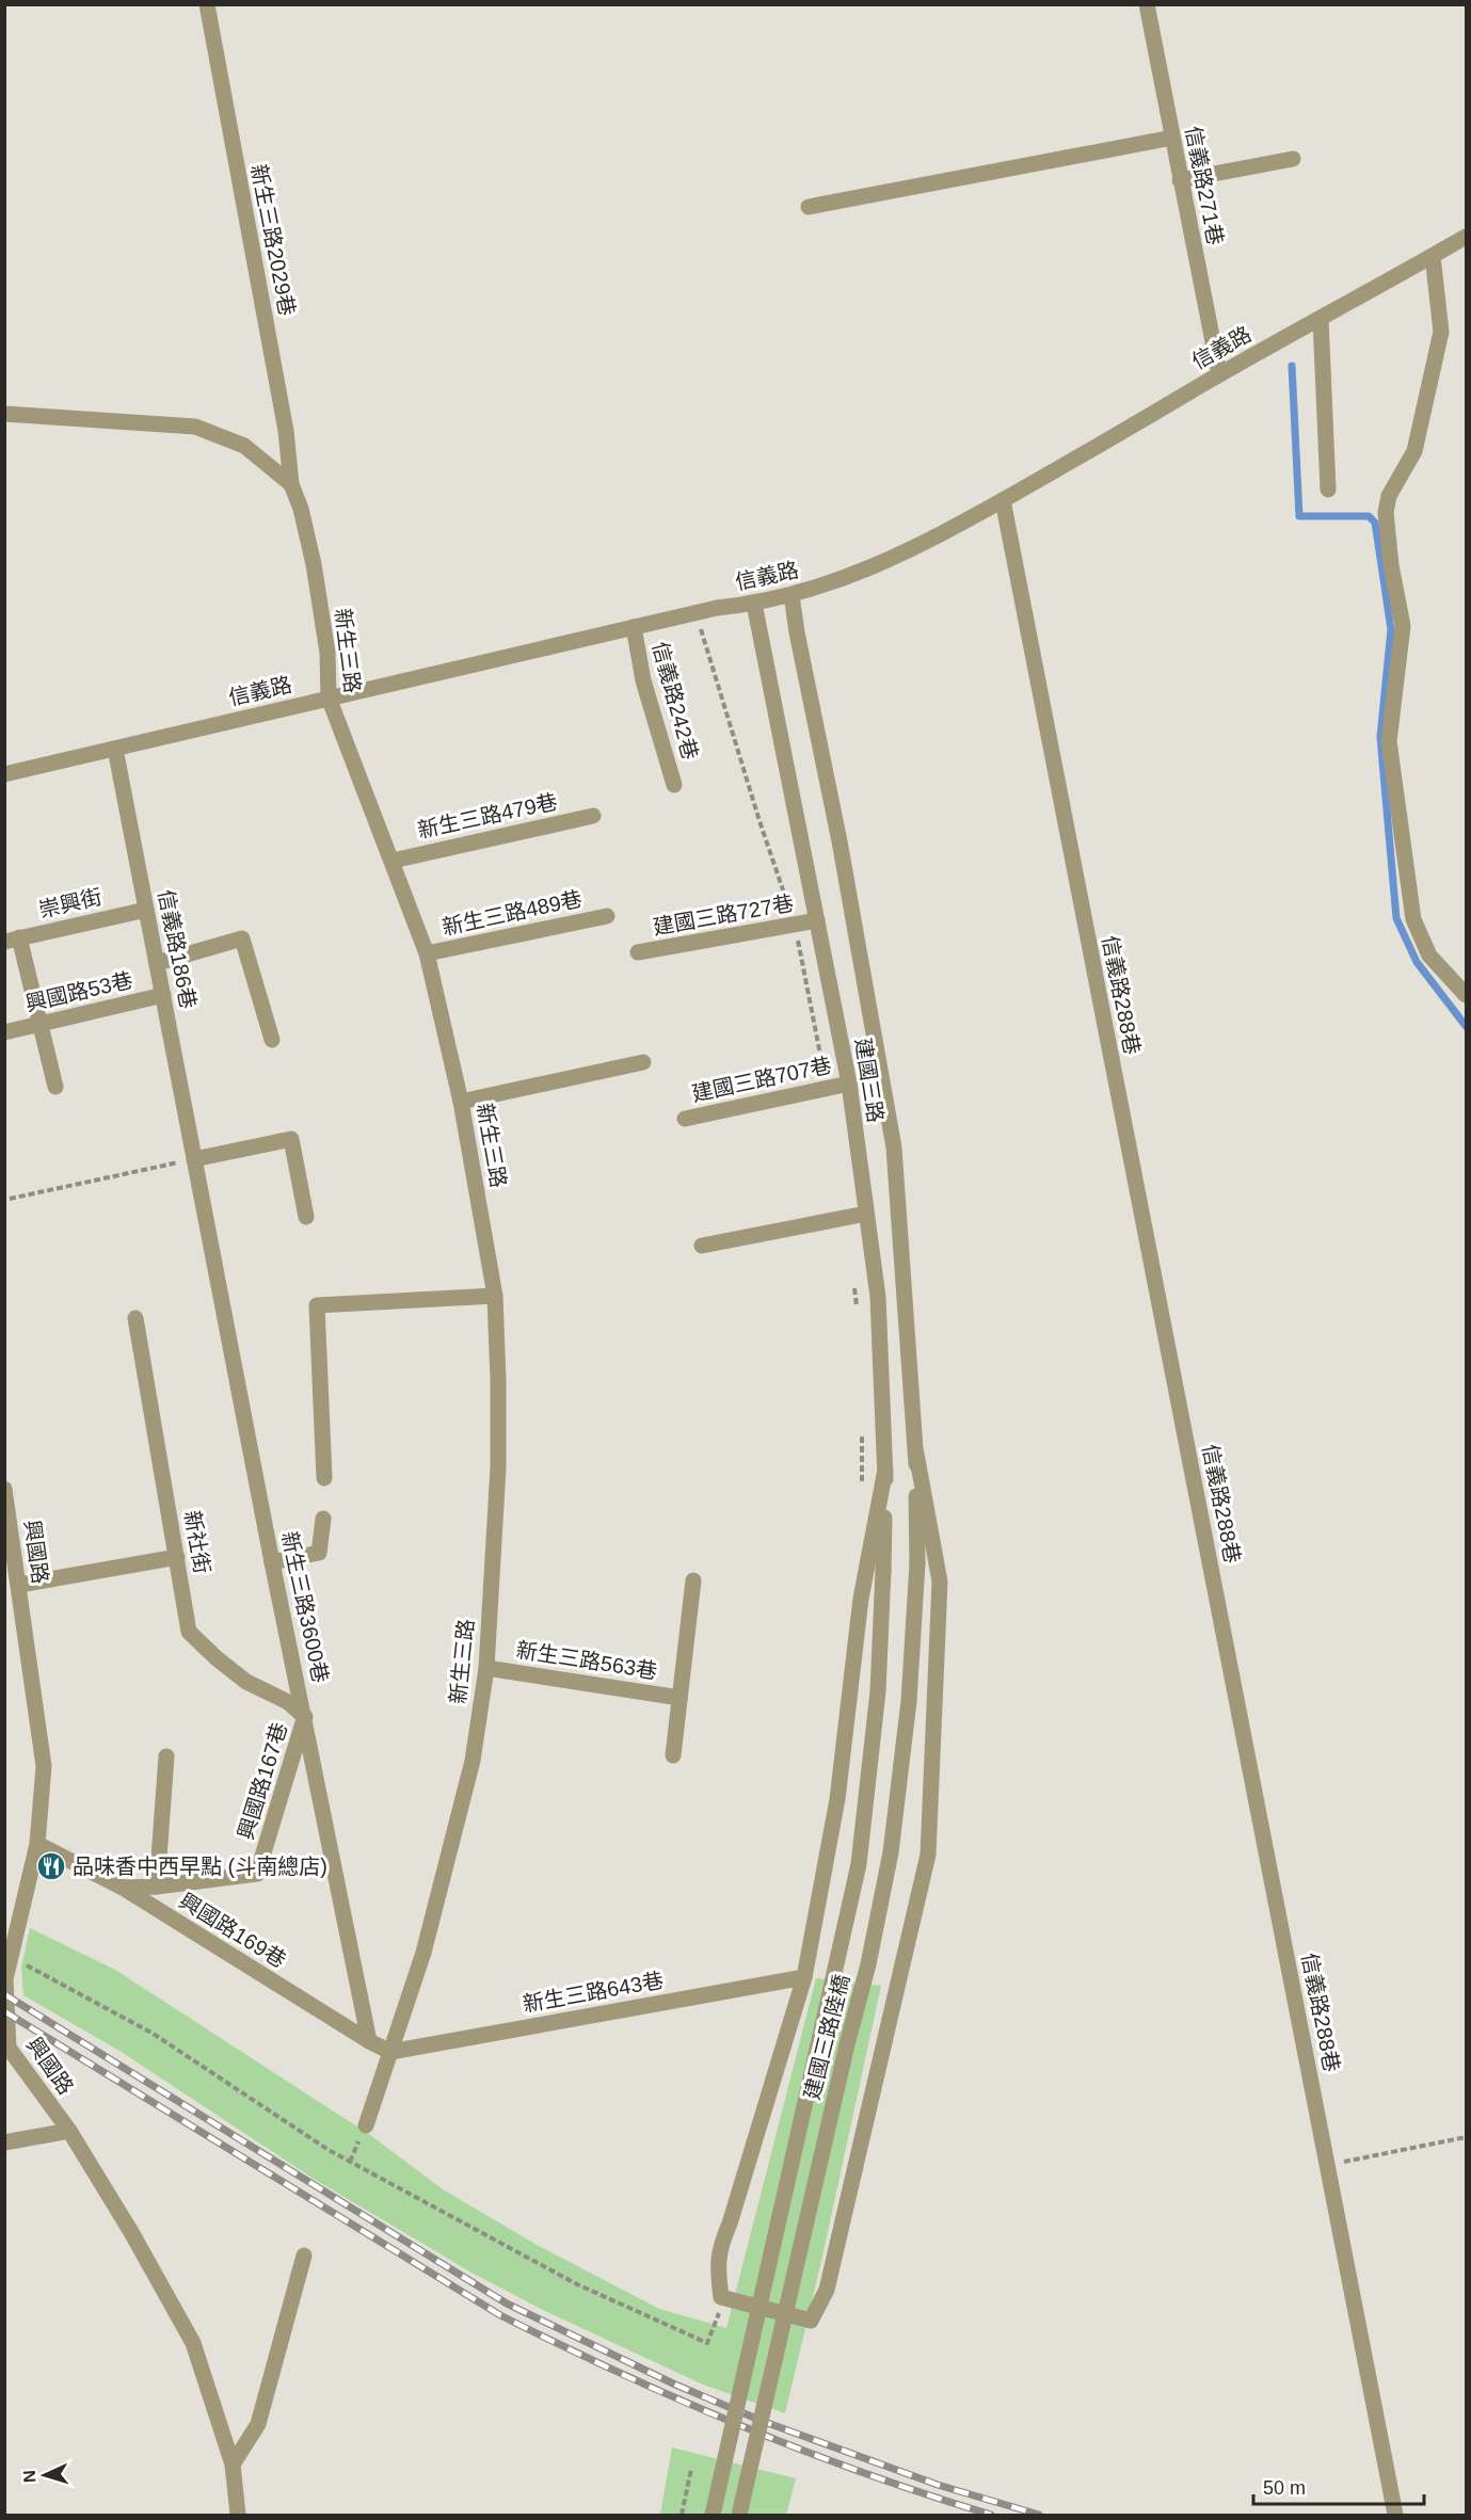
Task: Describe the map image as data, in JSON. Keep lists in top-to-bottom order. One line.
{"streets":{"street":["信義路271巷","新生三路2029巷","信義路","新生三路","信義路242巷","新生三路479巷","崇興街","新生三路489巷","建國三路727巷","信義路186巷","興國路53巷","信義路288巷","建國三路707巷","建國三路","新社街","興國路","新生三路3600巷","新生三路563巷","興國路167巷","興國路169巷","新生三路643巷","建國三路陸橋"]},"crossings":[["信義路271巷","信義路"],["新生三路2029巷","新生三路"],["信義路","新生三路"],["信義路","信義路242巷"],["信義路","信義路186巷"],["信義路","信義路288巷"],["信義路","建國三路"],["新生三路","新生三路479巷"],["新生三路","新生三路489巷"],["新生三路","新生三路563巷"],["新生三路","新生三路643巷"],["崇興街","信義路186巷"],["建國三路727巷","建國三路"],["信義路186巷","興國路53巷"],["信義路186巷","新生三路3600巷"],["建國三路707巷","建國三路"],["建國三路","建國三路陸橋"],["新社街","新生三路3600巷"],["新社街","興國路167巷"],["興國路","興國路169巷"],["新生三路3600巷","興國路167巷"],["新生三路3600巷","興國路169巷"],["興國路167巷","興國路169巷"]],"places":{"restaurant":["品味香中西早點 (斗南總店)"]},"scale_bar":"50 m","north":"left"}
